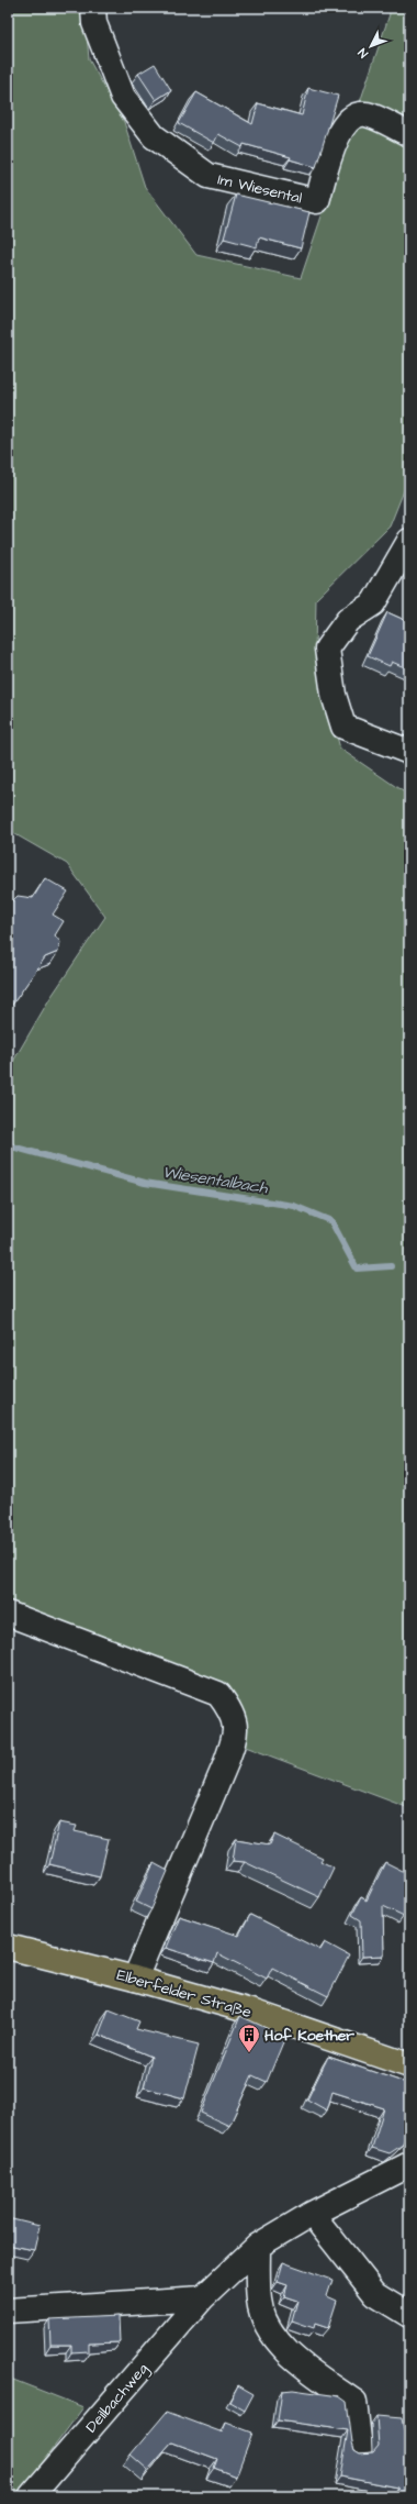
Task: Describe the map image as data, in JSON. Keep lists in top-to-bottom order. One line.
{"streets":{"main road":["Elberfelder Straße"],"street":["Im Wiesental","Deilbachweg"]},"water":["Wiesentalbach"],"places":{"building":["Hof Koether"]},"north":"bottom left"}
